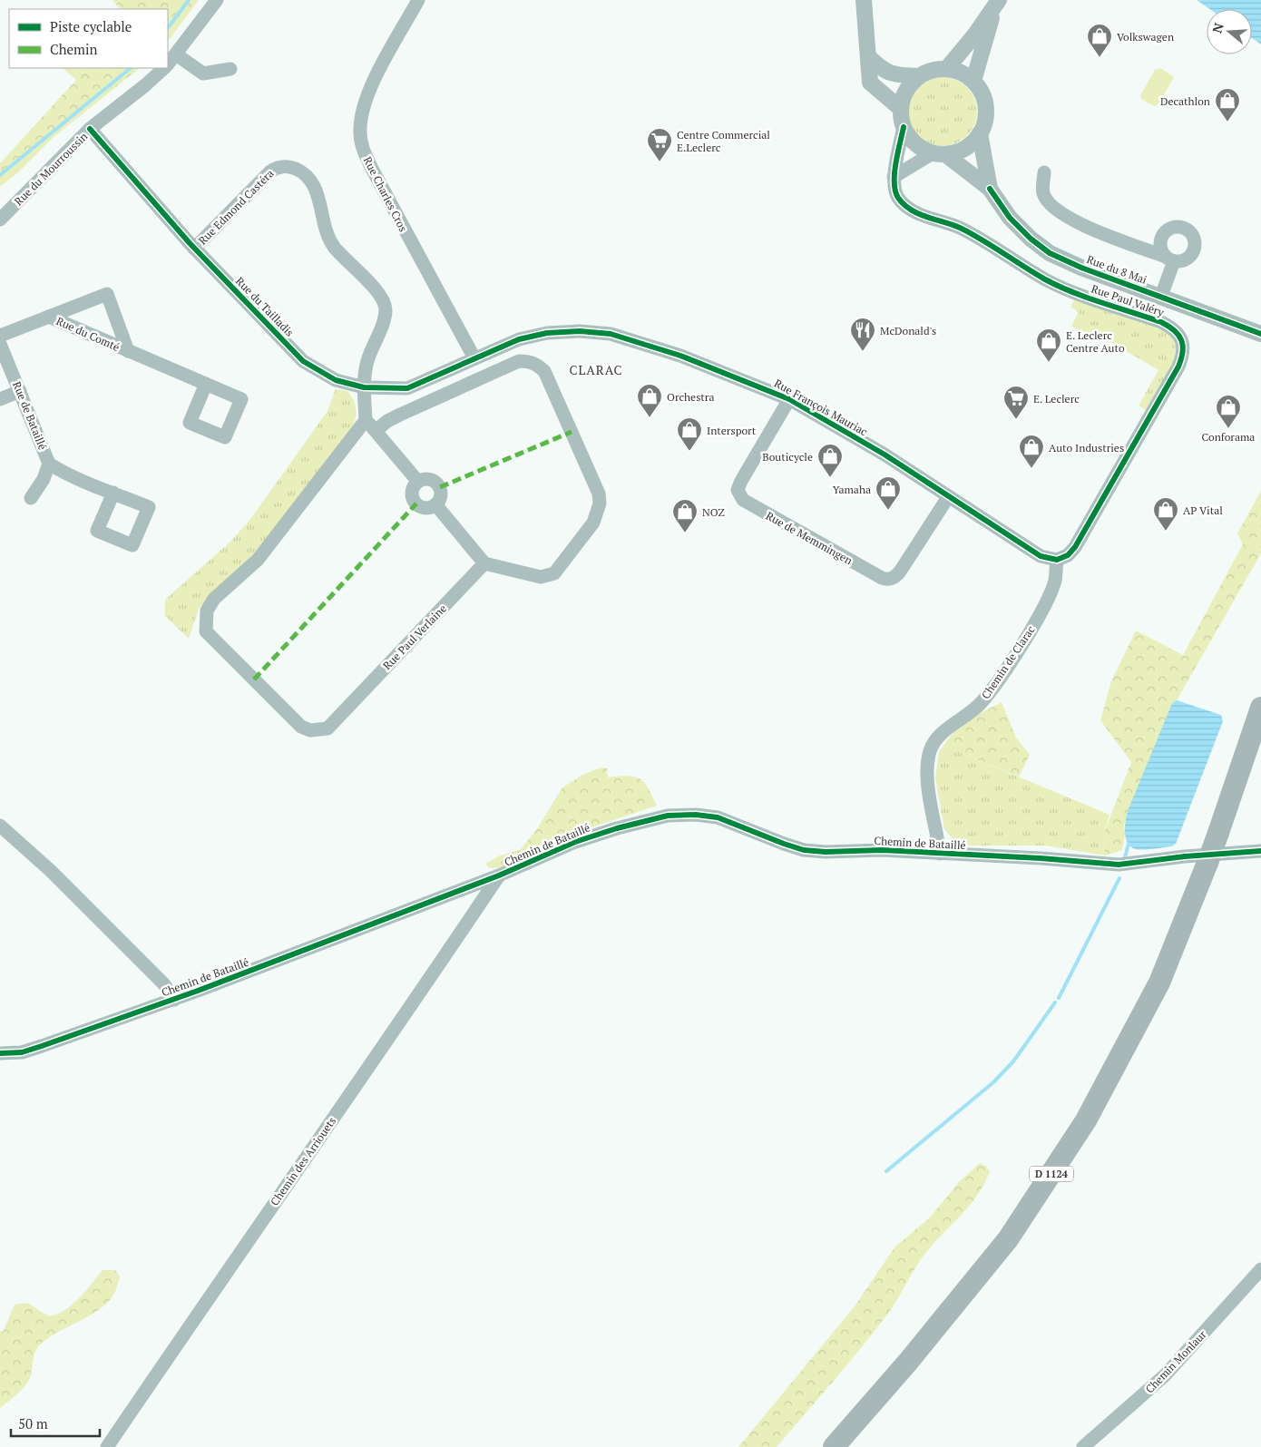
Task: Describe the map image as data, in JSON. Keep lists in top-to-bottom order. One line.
{"streets":{"highway":["D 1124"],"street":["Rue du Mourroussin","Rue Charles Cros","Rue Edmond Castéra","Rue du 8 Mai","Rue Paul Valéry","Rue du Tailladis","Rue du Comté","Rue François Mauriac","Rue de Bataillé","Rue de Memmingen","Rue Paul Verlaine","Chemin de Clarac","Chemin de Bataillé","Chemin des Arriouets","Chemin Monlaur"]},"crossings":[["Rue du Mourroussin","Rue du Tailladis"],["Rue Charles Cros","Rue du Tailladis"],["Rue Charles Cros","Rue François Mauriac"],["Rue Edmond Castéra","Rue du Tailladis"],["Rue du 8 Mai","Rue Paul Valéry"],["Rue Paul Valéry","Rue François Mauriac"],["Rue Paul Valéry","Chemin de Clarac"],["Rue du Tailladis","Rue François Mauriac"],["Rue François Mauriac","Rue de Memmingen"],["Rue François Mauriac","Chemin de Clarac"],["Chemin de Clarac","Chemin de Bataillé"],["Chemin de Bataillé","Chemin des Arriouets"]],"districts":["CLARAC"],"places":{"shop":["Volkswagen","Decathlon","E. Leclerc Centre Auto","Orchestra","Conforama","Intersport","Auto Industries","Bouticycle","Yamaha","AP Vital","NOZ"],"supermarket":["Centre Commercial E.Leclerc","E. Leclerc"],"restaurant":["McDonald's"]},"legend":["Piste cyclable","Chemin"],"scale_bar":"50 m","north":"left"}
